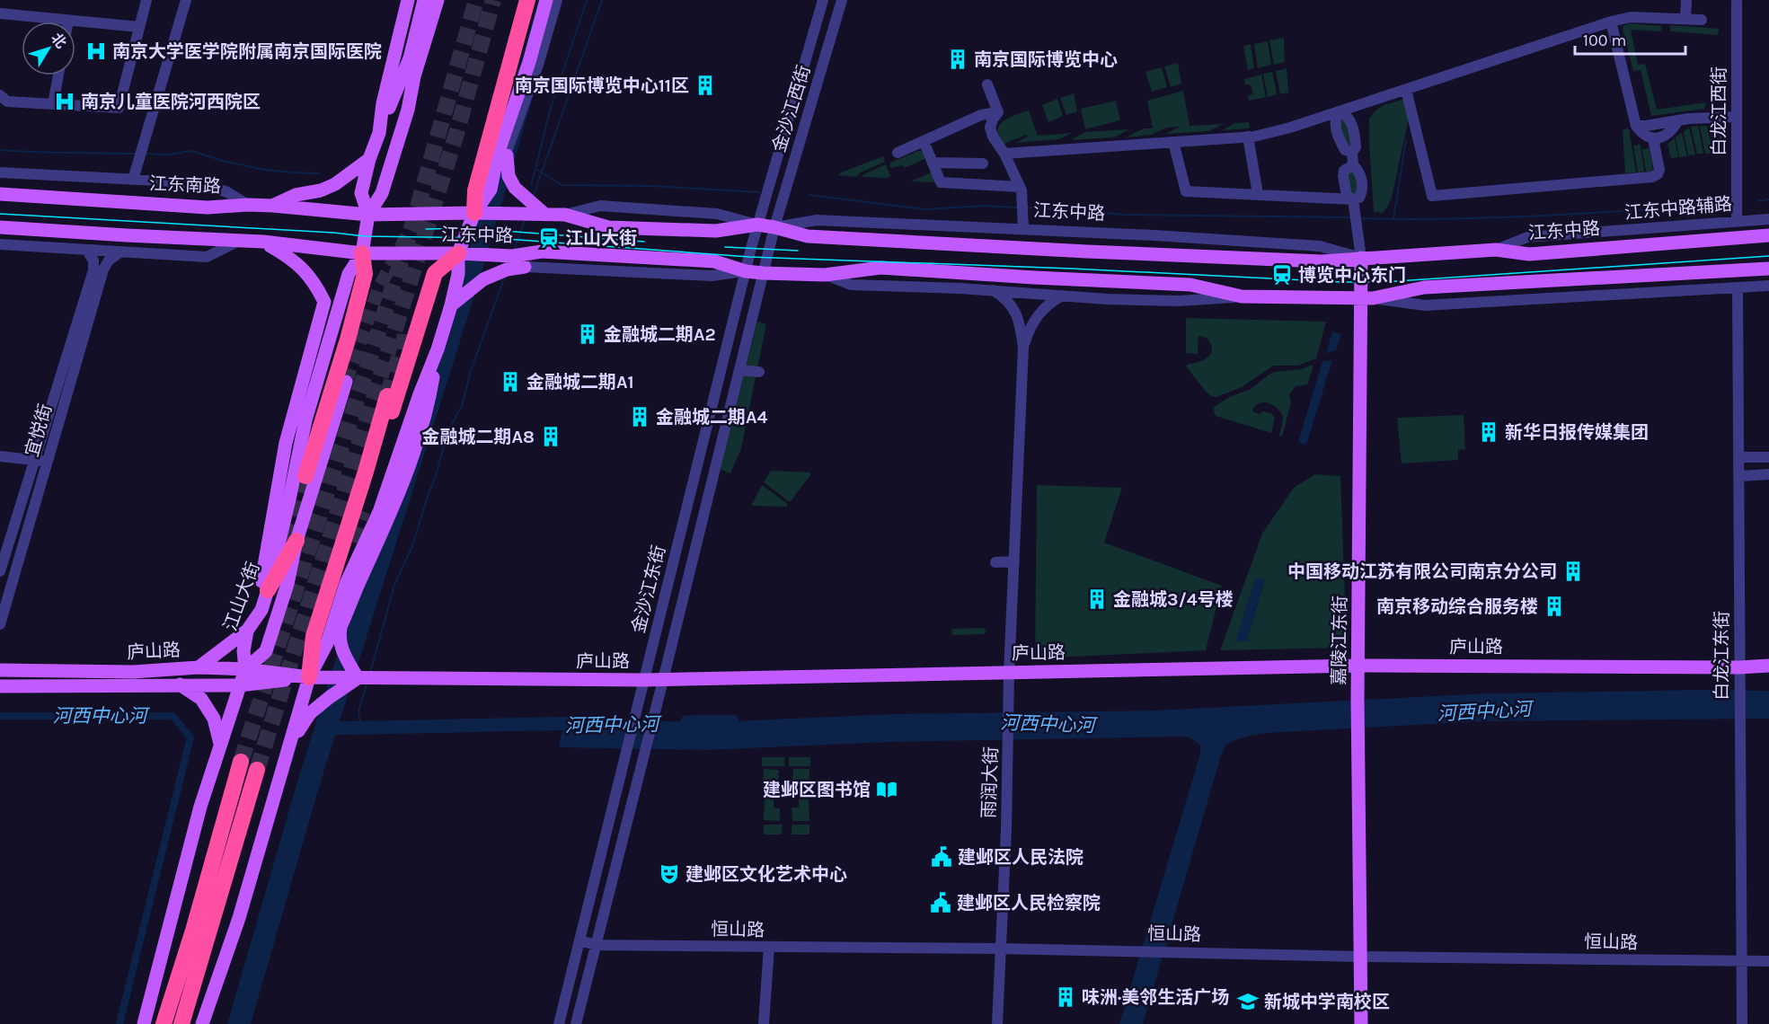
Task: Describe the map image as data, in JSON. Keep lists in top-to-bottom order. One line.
{"streets":{"main road":["江东南路","江东中路","江山大街","嘉陵江东街","庐山路"],"street":["金沙江西街","白龙江西街","江东中路辅路","宜悦街","金沙江东街","白龙江东街","雨润大街","恒山路"]},"crossings":[["金沙江西街","江东中路"],["金沙江西街","金沙江东街"],["白龙江西街","江东中路辅路"],["江东南路","江东中路"],["江东南路","江山大街"],["江东中路辅路","江东中路"],["江东中路","金沙江东街"],["江东中路","江山大街"],["江东中路","嘉陵江东街"],["江东中路","白龙江东街"],["金沙江东街","庐山路"],["金沙江东街","恒山路"],["江山大街","庐山路"],["嘉陵江东街","庐山路"],["嘉陵江东街","恒山路"],["庐山路","白龙江东街"],["庐山路","雨润大街"],["白龙江东街","恒山路"],["雨润大街","恒山路"]],"water":["河西中心河"],"places":{"hospital":["南京大学医学院附属南京国际医院","南京儿童医院河西院区"],"building":["南京国际博览中心","南京国际博览中心11区","金融城二期A2","金融城二期A1","金融城二期A4","新华日报传媒集团","金融城二期A8","中国移动江苏有限公司南京分公司","金融城3/4号楼","南京移动综合服务楼","味洲·美邻生活广场"],"station":["江山大街","博览中心东门"],"library":["建邺区图书馆"],"public building":["建邺区人民法院","建邺区人民检察院"],"theatre":["建邺区文化艺术中心"],"school or university":["新城中学南校区"]},"scale_bar":"100 m","north":"top right"}
